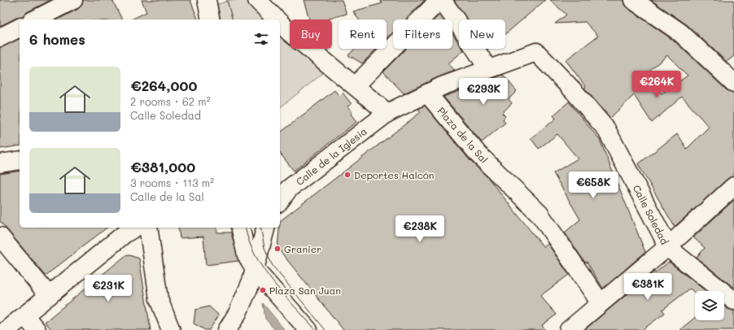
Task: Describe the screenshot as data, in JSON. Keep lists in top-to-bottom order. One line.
{"streets":{"street":["Plaza de la Sal","Calle de la Iglesia","Calle Soledad"]},"crossings":[["Plaza de la Sal","Calle de la Iglesia"],["Calle de la Iglesia","Calle Soledad"]],"places":["Deportes Halcón","Granier","Plaza San Juan"],"page":{"chip":["Buy","Rent","Filters","New"],"heading":"6 homes","list":[{"name":"€264,000","note":"2 rooms · 62 m² · Calle Soledad"},{"name":"€381,000","note":"3 rooms · 113 m² · Calle de la Sal"}],"price":["€264K","€293K","€658K","€238K","€381K","€231K"]}}
